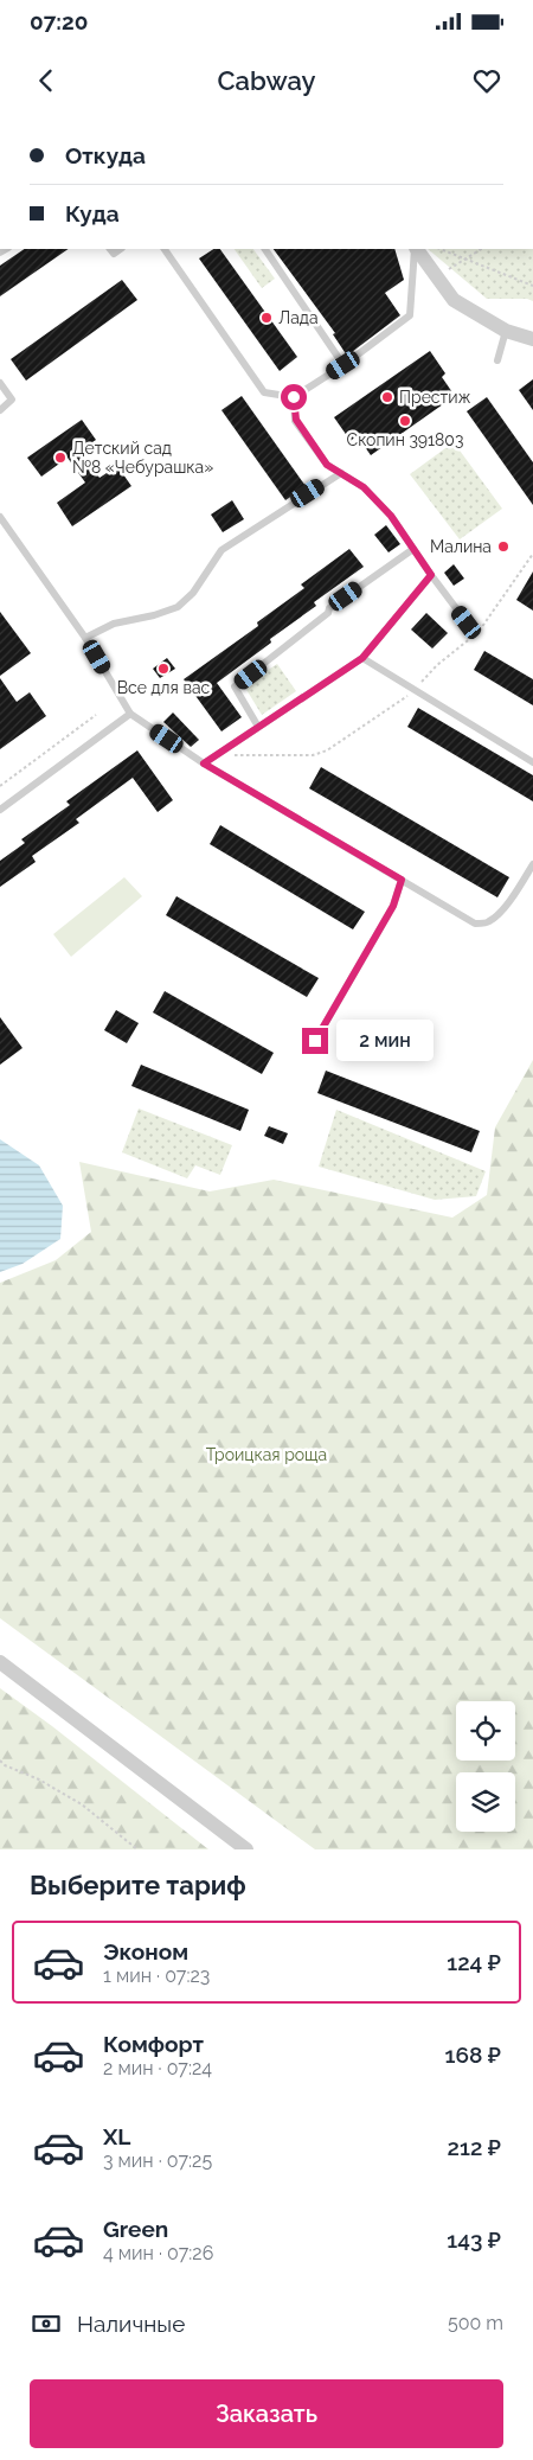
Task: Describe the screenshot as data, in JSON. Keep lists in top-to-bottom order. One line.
{"parks":["Троицкая роща"],"places":["Лада","Престиж","Скопин 391803","Детский сад №8 «Чебурашка»","Малина","Все для вас"],"page":{"status":"07:20","header":"Cabway","banner":["Откуда","Куда"],"bubble":"2 мин","heading":"Выберите тариф","list":[{"name":"Эконом","note":"1 мин · 07:23","value":"124 ₽"},{"name":"Комфорт","note":"2 мин · 07:24","value":"168 ₽"},{"name":"XL","note":"3 мин · 07:25","value":"212 ₽"},{"name":"Green","note":"4 мин · 07:26","value":"143 ₽"}],"pay":["Наличные","500 m"],"buttons":"Заказать"}}
